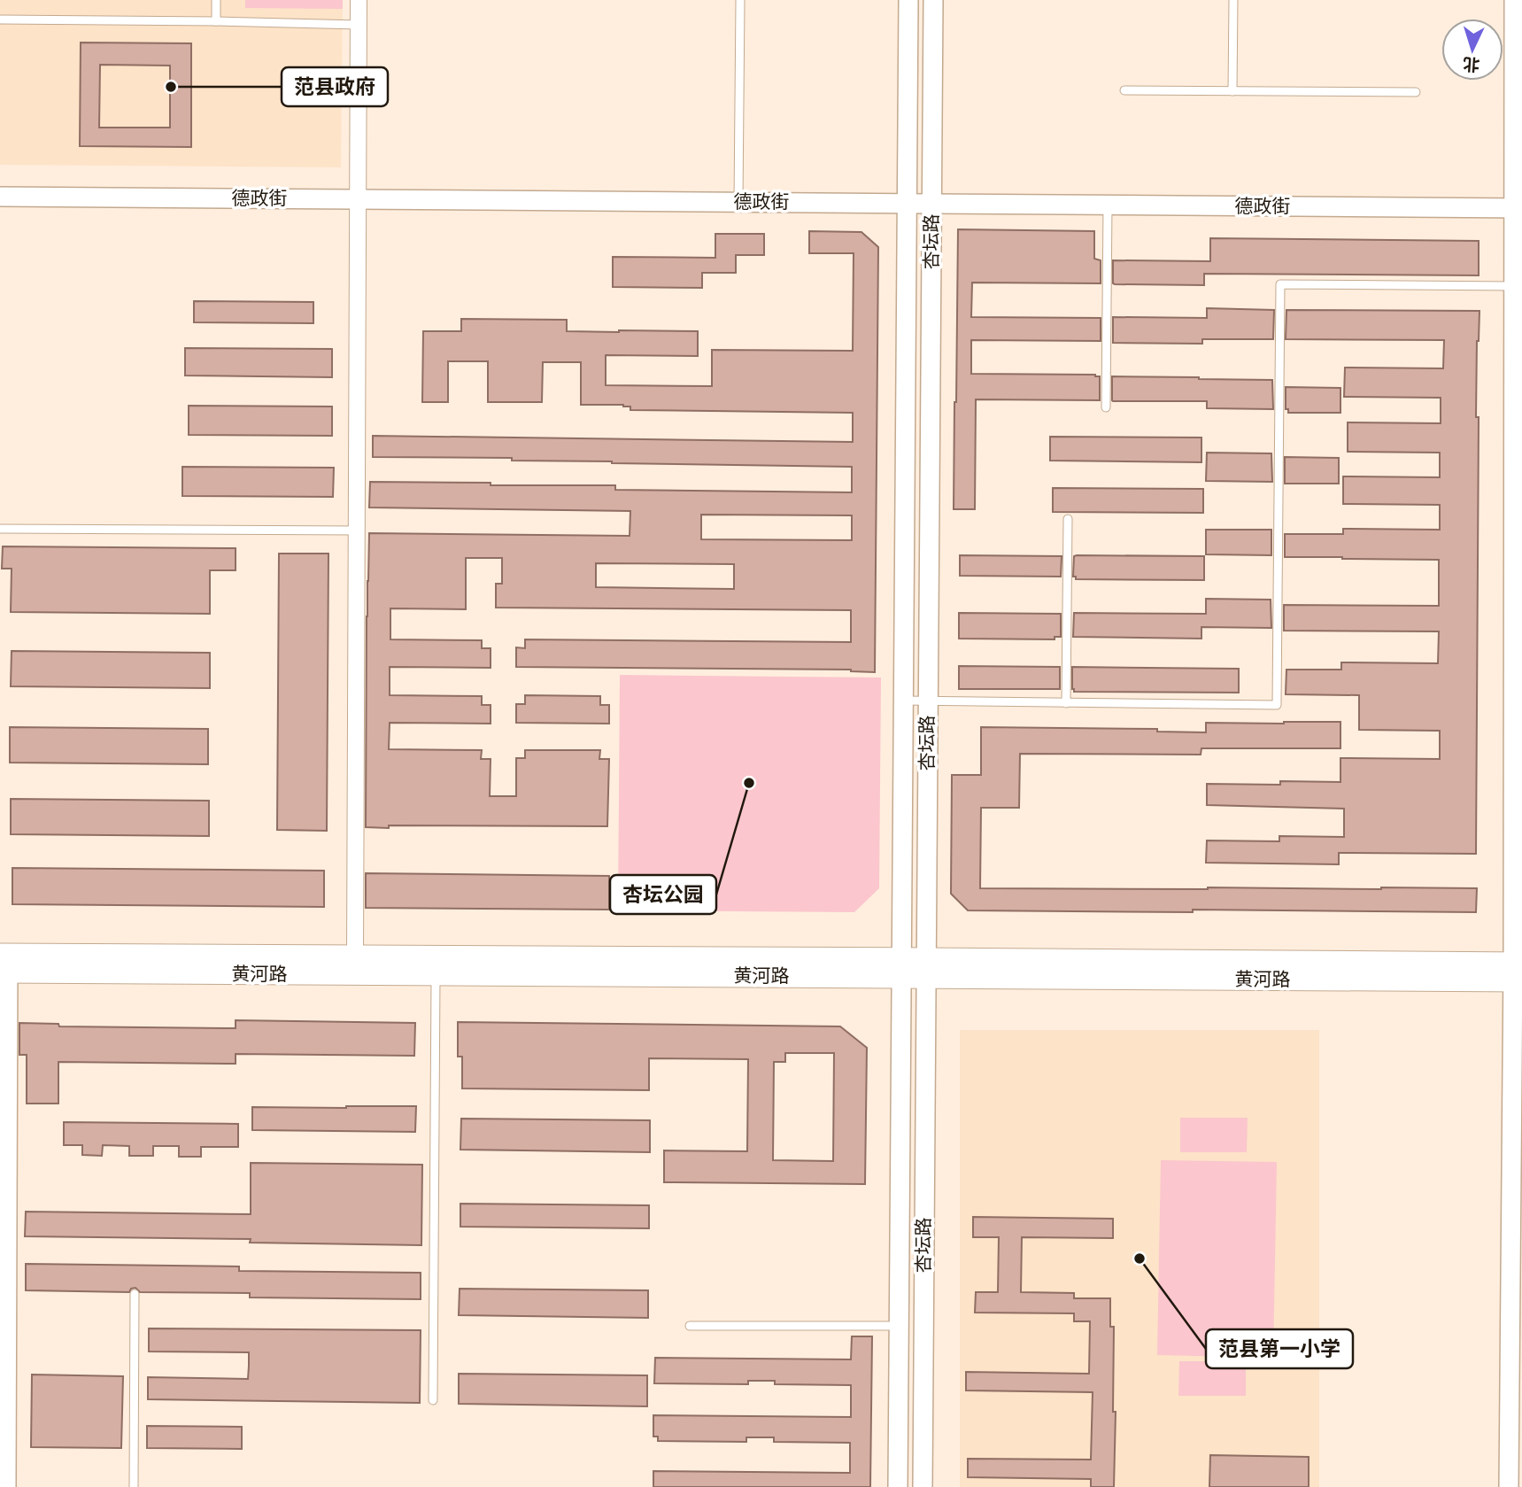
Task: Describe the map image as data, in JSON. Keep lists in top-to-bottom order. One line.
{"streets":{"main road":["黄河路"],"street":["德政街","杏坛路"]},"crossings":[["德政街","杏坛路"],["杏坛路","黄河路"]],"places":["范县政府","杏坛公园","范县第一小学"],"north":"bottom"}
